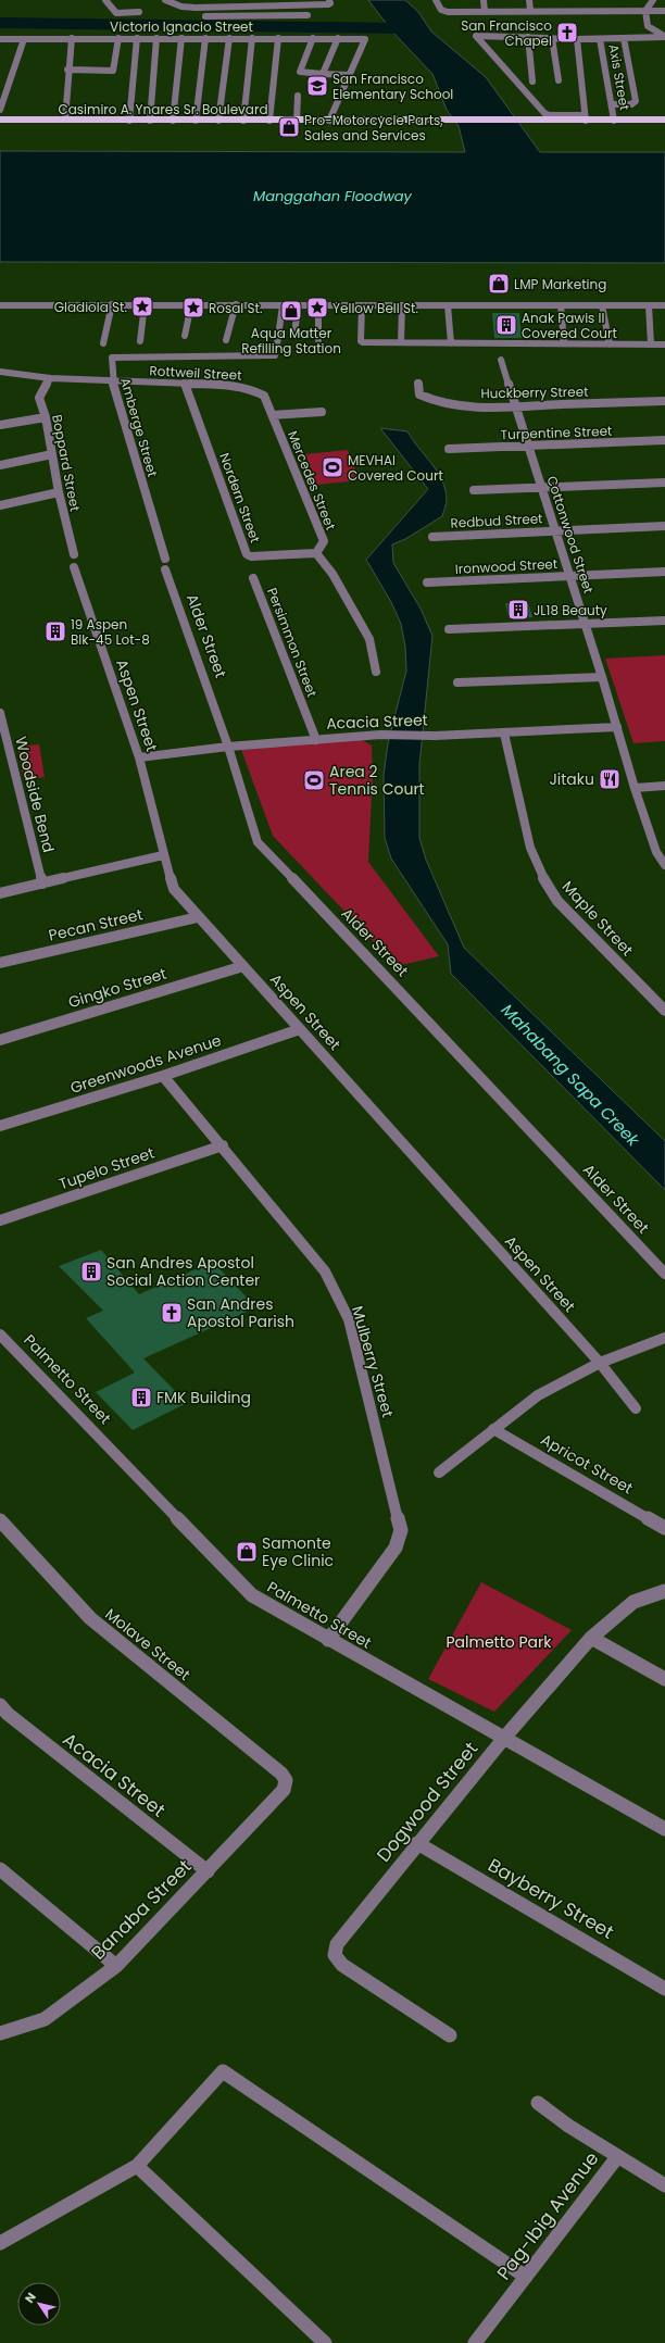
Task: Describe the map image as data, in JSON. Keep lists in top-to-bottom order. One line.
{"streets":{"main road":["Casimiro A. Ynares Sr. Boulevard"],"street":["Victorio Ignacio Street","Axis Street","Rottweil Street","Huckberry Street","Amberge Street","Turpentine Street","Boppard Street","Mercedes Street","Nordern Street","Redbud Street","Cottonwood Street","Ironwood Street","Alder Street","Persimmon Street","Aspen Street","Acacia Street","Woodside Bend","Maple Street","Pecan Street","Gingko Street","Greenwoods Avenue","Tupelo Street","Mulberry Street","Palmetto Street","Apricot Street","Molave Street","Dogwood Street","Bayberry Street","Banaba Street","Pag-Ibig Avenue"]},"crossings":[["Axis Street","Casimiro A. Ynares Sr. Boulevard"],["Rottweil Street","Amberge Street"],["Rottweil Street","Boppard Street"],["Rottweil Street","Mercedes Street"],["Rottweil Street","Nordern Street"],["Huckberry Street","Cottonwood Street"],["Turpentine Street","Cottonwood Street"],["Mercedes Street","Nordern Street"],["Redbud Street","Cottonwood Street"],["Cottonwood Street","Ironwood Street"],["Cottonwood Street","Acacia Street"],["Alder Street","Acacia Street"],["Persimmon Street","Acacia Street"],["Aspen Street","Acacia Street"],["Aspen Street","Pecan Street"],["Aspen Street","Gingko Street"],["Aspen Street","Greenwoods Avenue"],["Acacia Street","Maple Street"],["Acacia Street","Banaba Street"],["Greenwoods Avenue","Mulberry Street"],["Tupelo Street","Mulberry Street"],["Mulberry Street","Palmetto Street"],["Palmetto Street","Dogwood Street"],["Molave Street","Banaba Street"],["Dogwood Street","Bayberry Street"]],"water":["Manggahan Floodway","Mahabang Sapa Creek"],"parks":["Palmetto Park"],"places":{"church":["San Francisco Chapel","San Andres Apostol Parish"],"school or university":["San Francisco Elementary School"],"shop":["Pro-Motorcycle Parts, Sales and Services","LMP Marketing","Aqua Matter Refilling Station","Samonte Eye Clinic"],"place":["Gladiola St.","Rosal St.","Yellow Bell St."],"building":["Anak Pawis II Covered Court","JL18 Beauty","19 Aspen Blk-45 Lot-8","San Andres Apostol Social Action Center","FMK Building"],"sports":["MEVHAI Covered Court","Area 2 Tennis Court"],"restaurant":["Jitaku"]},"north":"top left"}
